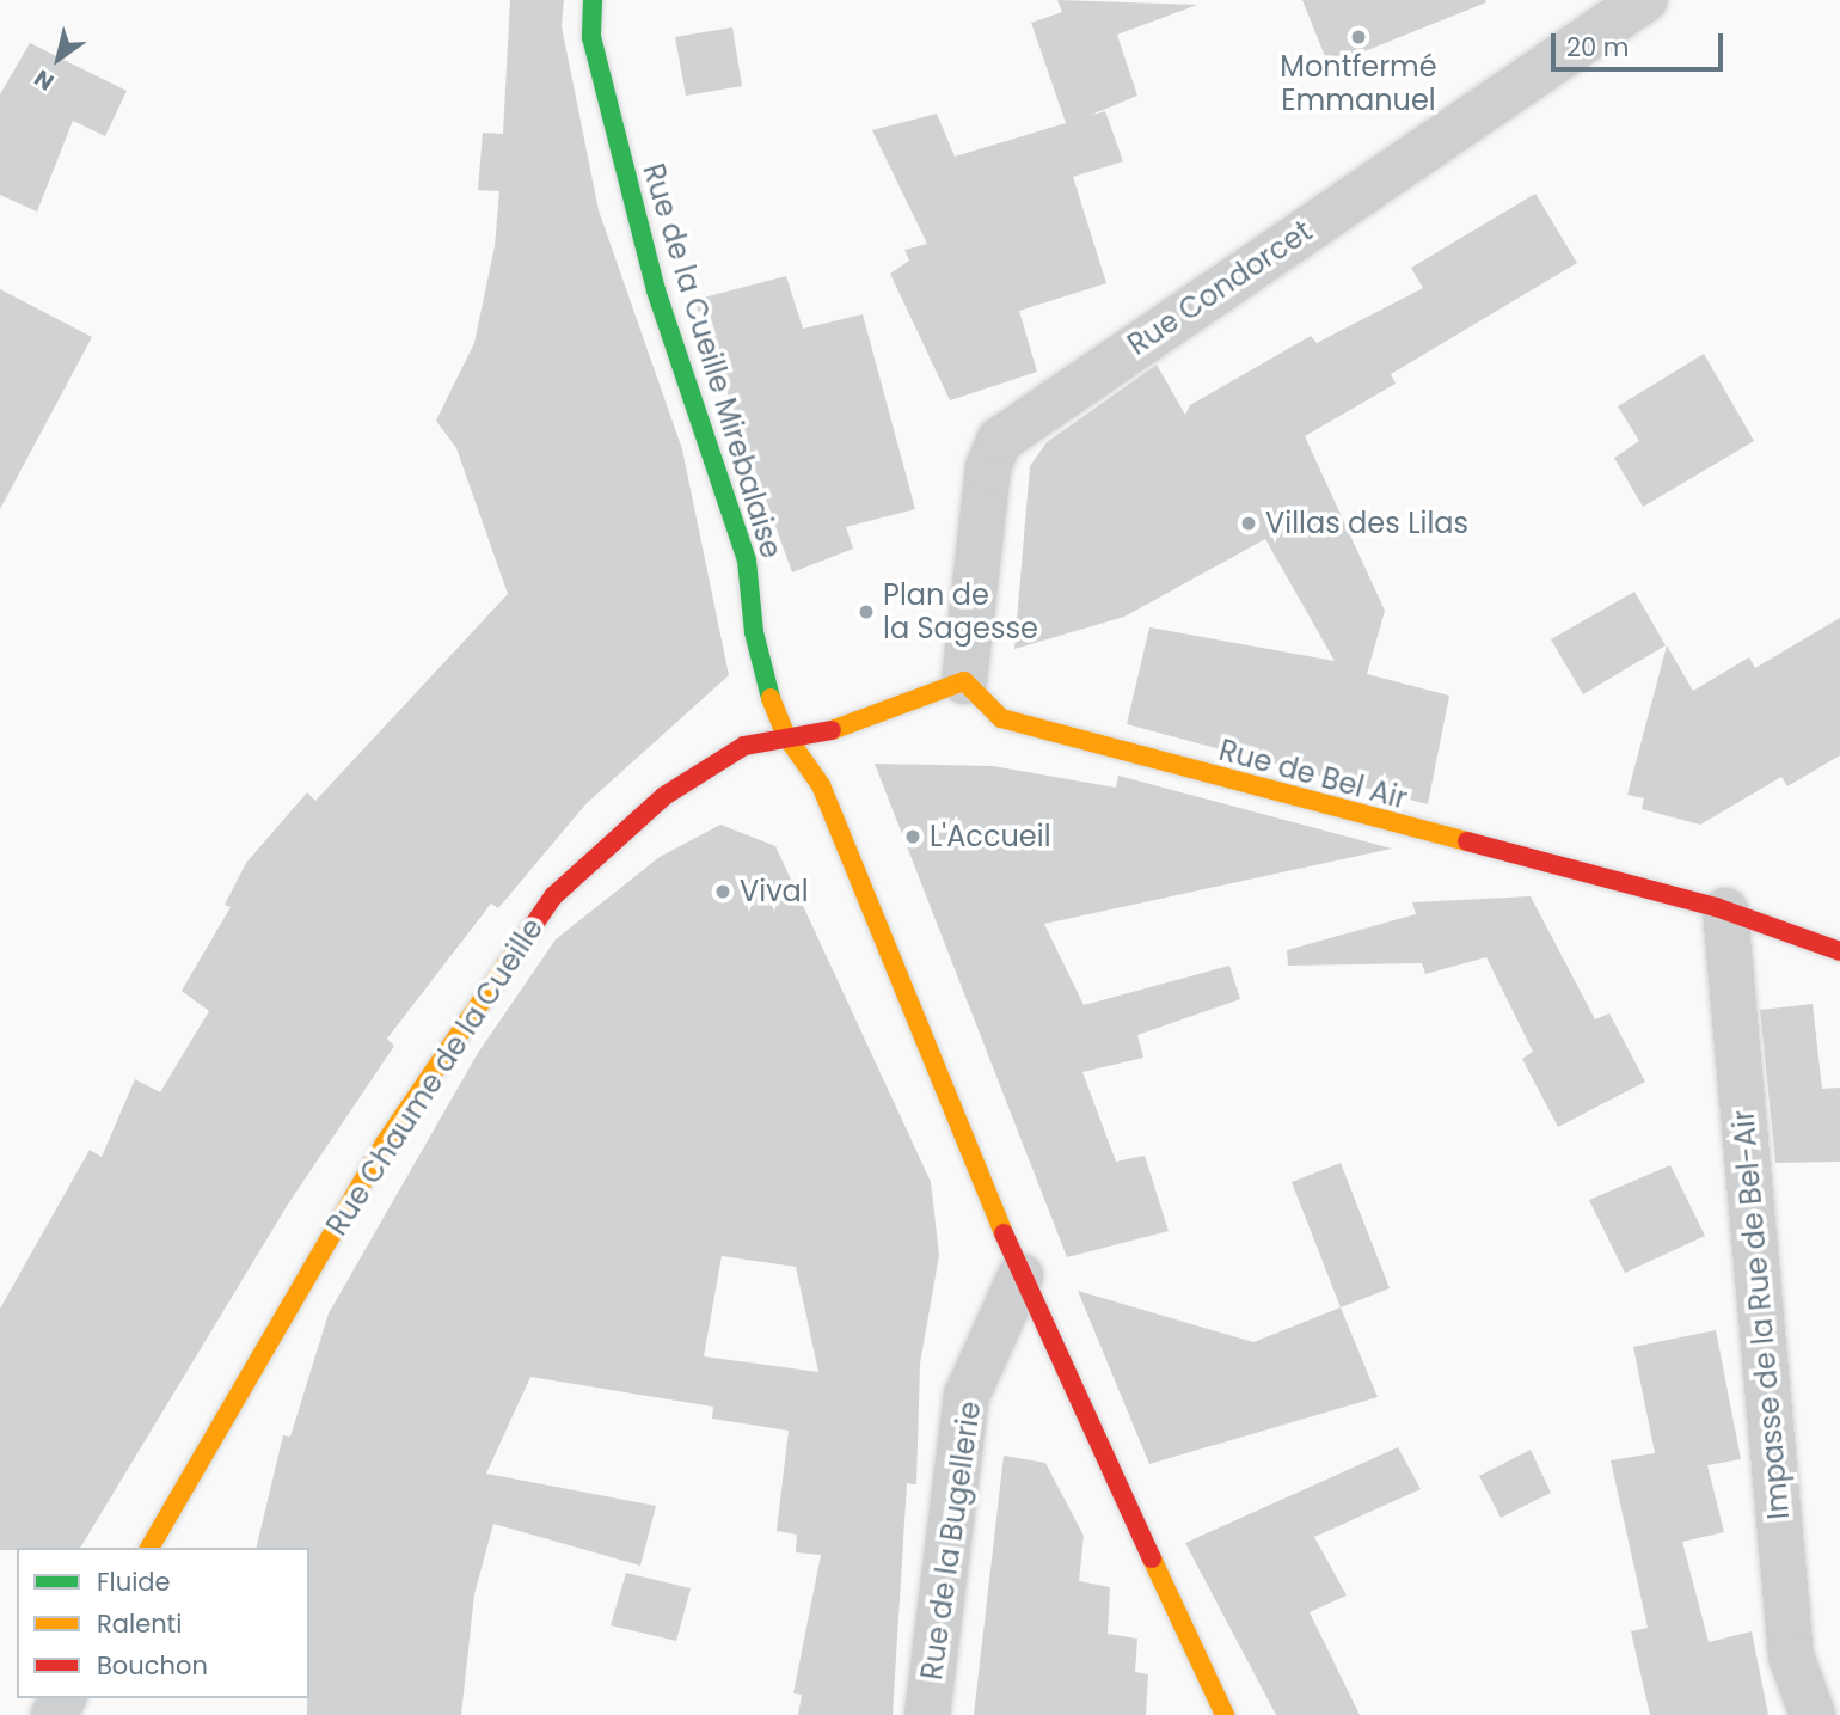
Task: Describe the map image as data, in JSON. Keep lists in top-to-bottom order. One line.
{"streets":{"street":["Rue Condorcet","Rue de la Cueille Mirebalaise","Rue de Bel Air","Rue Chaume de la Cueille","Impasse de la Rue de Bel-Air","Rue de la Bugellerie"]},"crossings":[["Rue Condorcet","Rue de Bel Air"],["Rue de la Cueille Mirebalaise","Rue Chaume de la Cueille"],["Rue de la Cueille Mirebalaise","Rue de la Bugellerie"],["Rue de Bel Air","Impasse de la Rue de Bel-Air"]],"places":["Montfermé Emmanuel","Villas des Lilas","Plan de la Sagesse","L'Accueil","Vival"],"legend":["Fluide","Ralenti","Bouchon"],"scale_bar":"20 m","north":"bottom left"}
